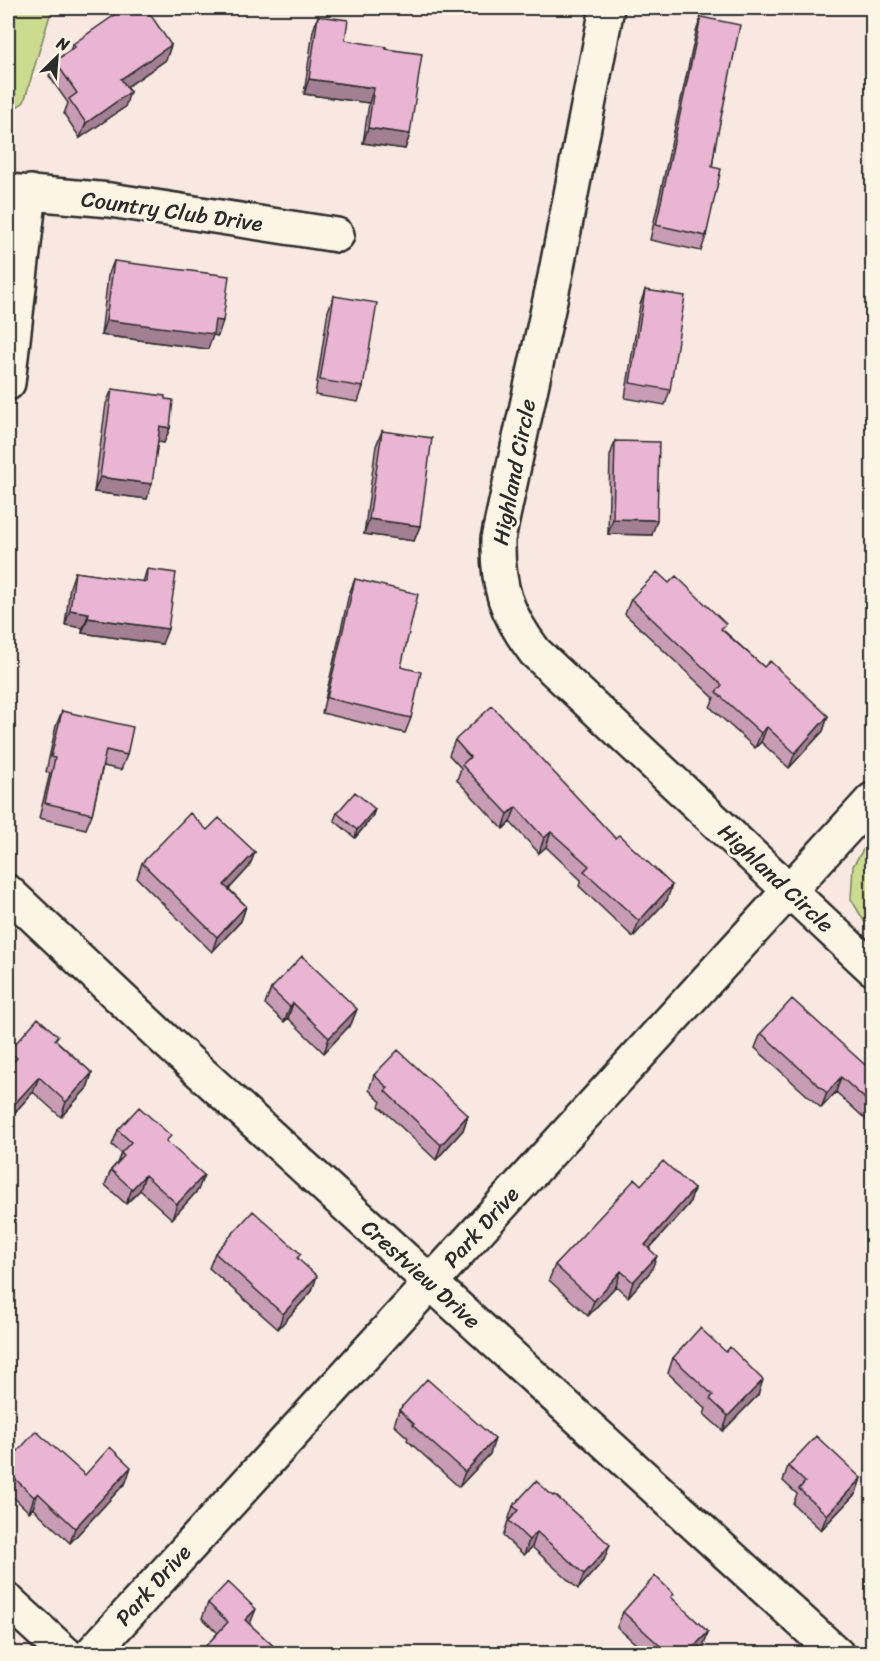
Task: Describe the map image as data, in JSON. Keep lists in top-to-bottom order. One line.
{"streets":{"street":["Country Club Drive","Highland Circle","Park Drive","Crestview Drive"]},"crossings":[["Highland Circle","Park Drive"],["Park Drive","Crestview Drive"]],"north":"top right"}
